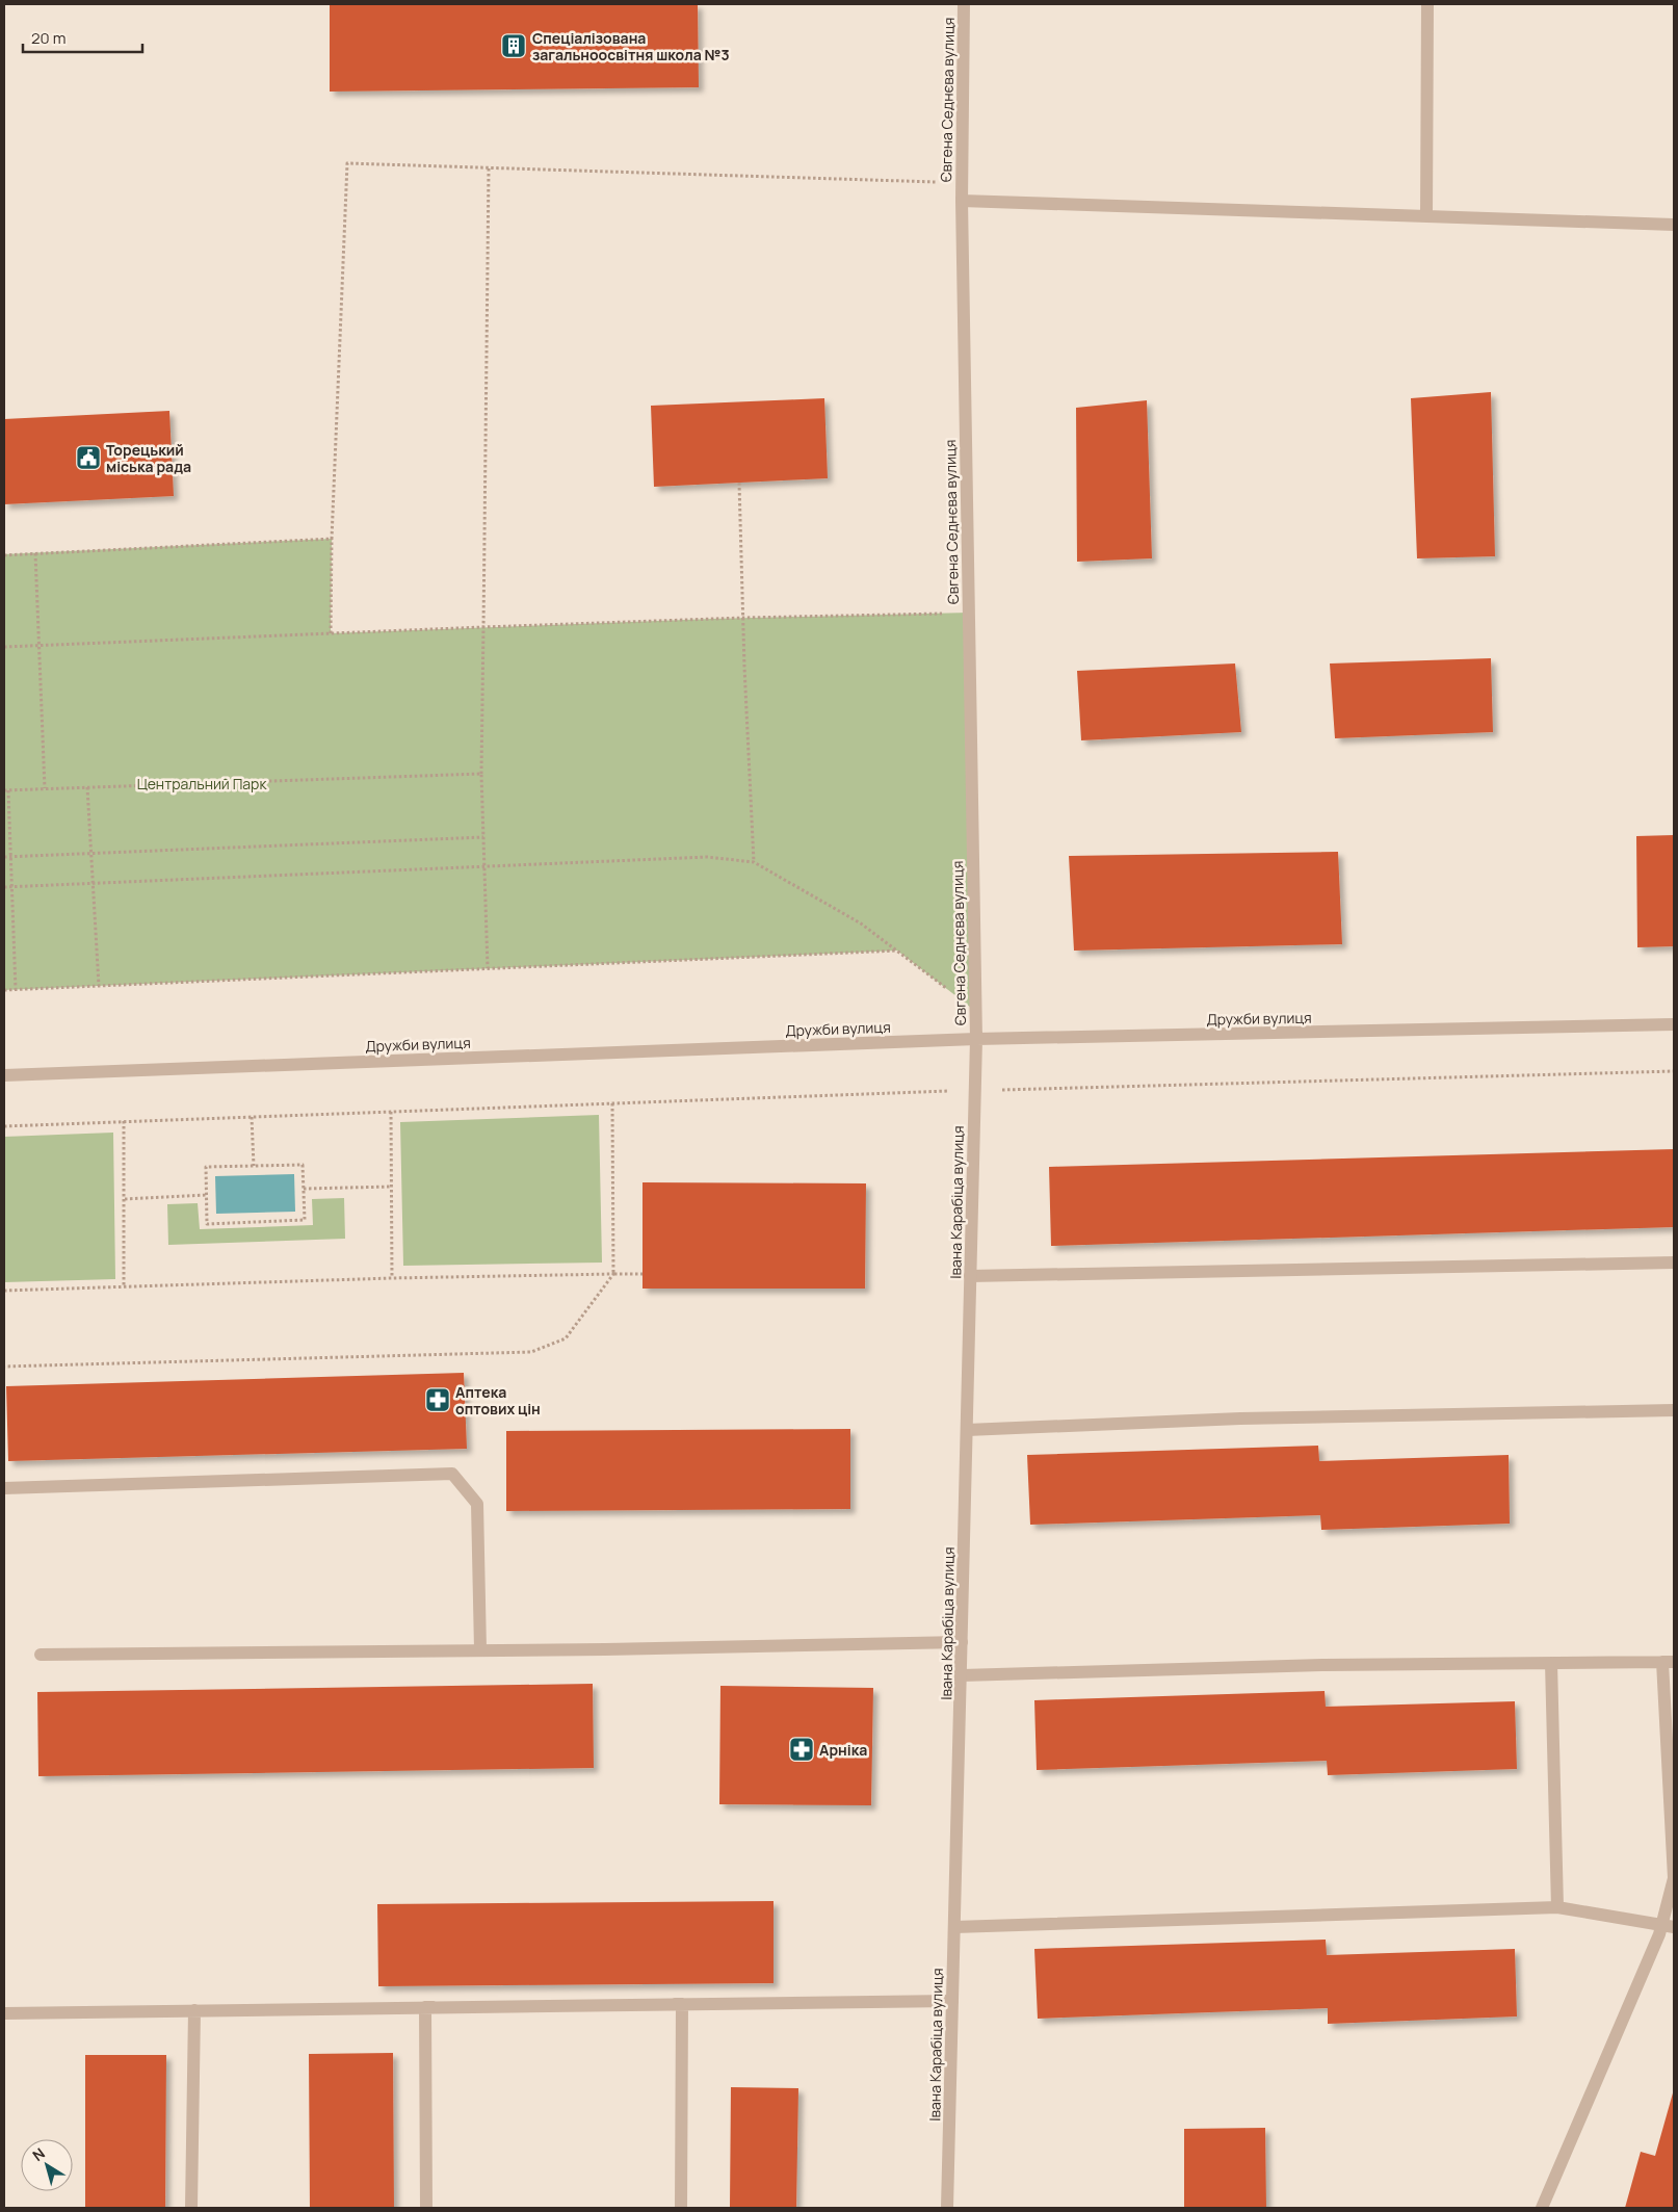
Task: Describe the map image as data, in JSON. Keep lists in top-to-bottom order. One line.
{"streets":{"street":["Євгена Седнєва вулиця","Дружби вулиця","Івана Карабіца вулиця"]},"crossings":[["Євгена Седнєва вулиця","Дружби вулиця"],["Євгена Седнєва вулиця","Івана Карабіца вулиця"],["Дружби вулиця","Івана Карабіца вулиця"]],"parks":["Центральний Парк"],"places":{"building":["Спеціалізована загальноосвітня школа №3"],"public building":["Торецький міська рада"],"pharmacy":["Аптека оптових цін","Арніка"]},"scale_bar":"20 m","north":"top left"}
